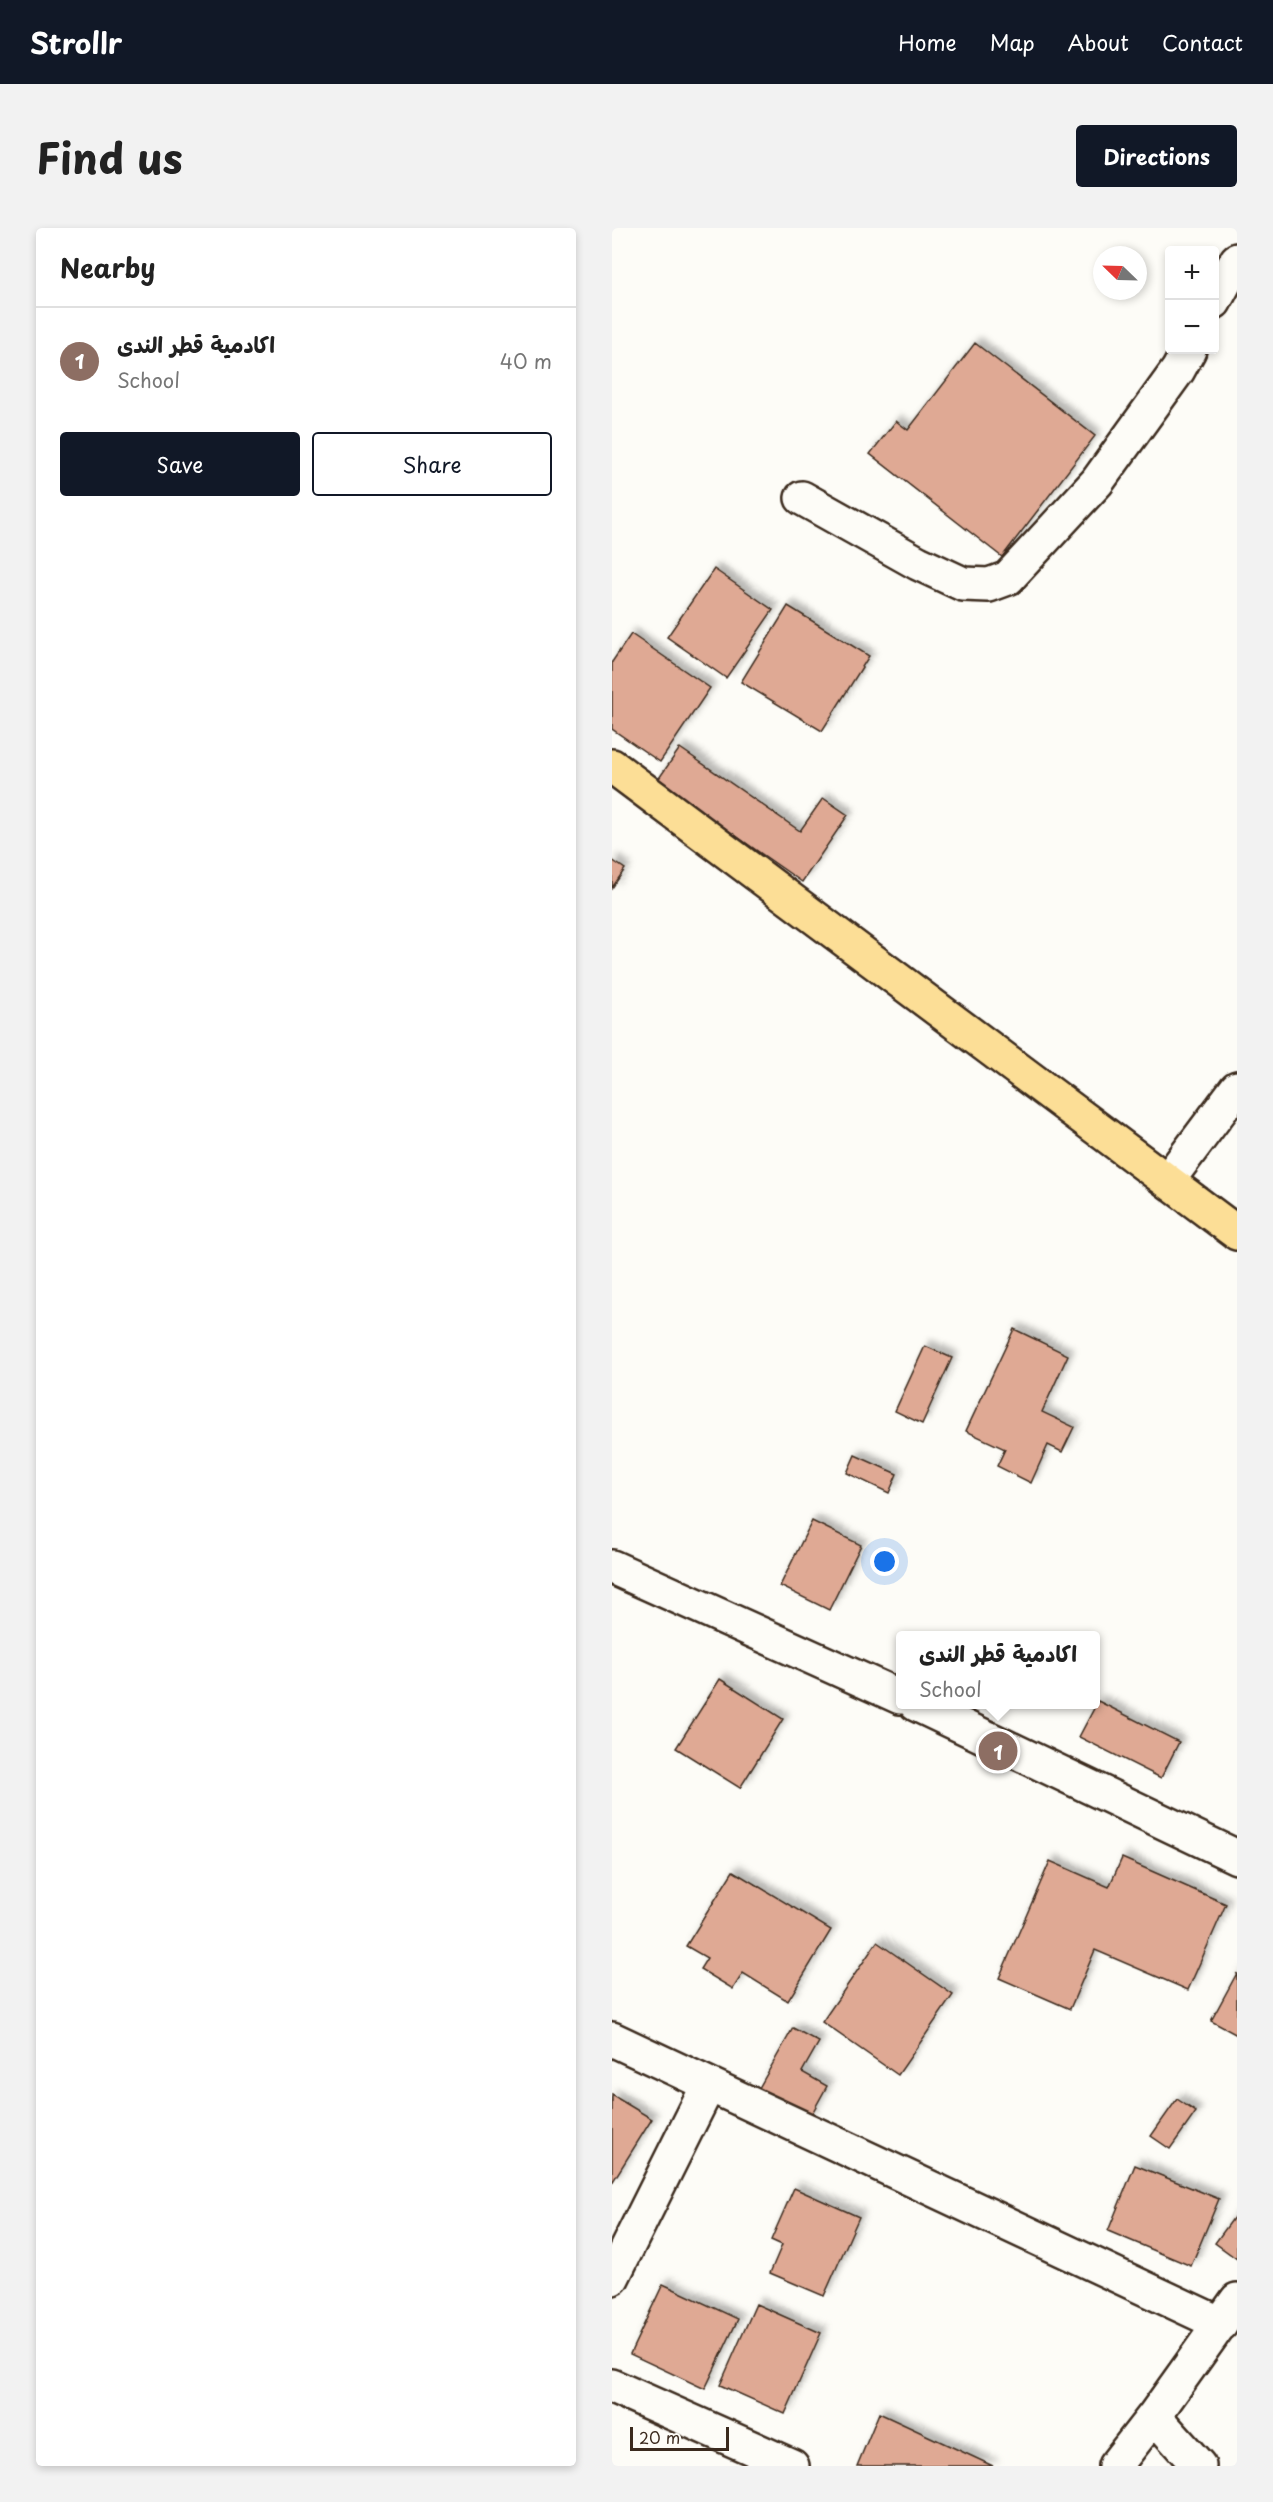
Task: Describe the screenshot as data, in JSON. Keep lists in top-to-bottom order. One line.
{"scale_bar":"20 m","north":"top left","page":{"header":"Strollr","nav":["Home","Map","About","Contact"],"title":"Find us","buttons":["Directions",["Save","Share"]],"heading":"Nearby","map_buttons":["+","−"],"list":[{"mark":"1","name":"اكادمية قطر الندى","note":"School","value":"40 m"}],"popup":["اكادمية قطر الندى","School"],"pins":"1","scale":"20 m"}}
